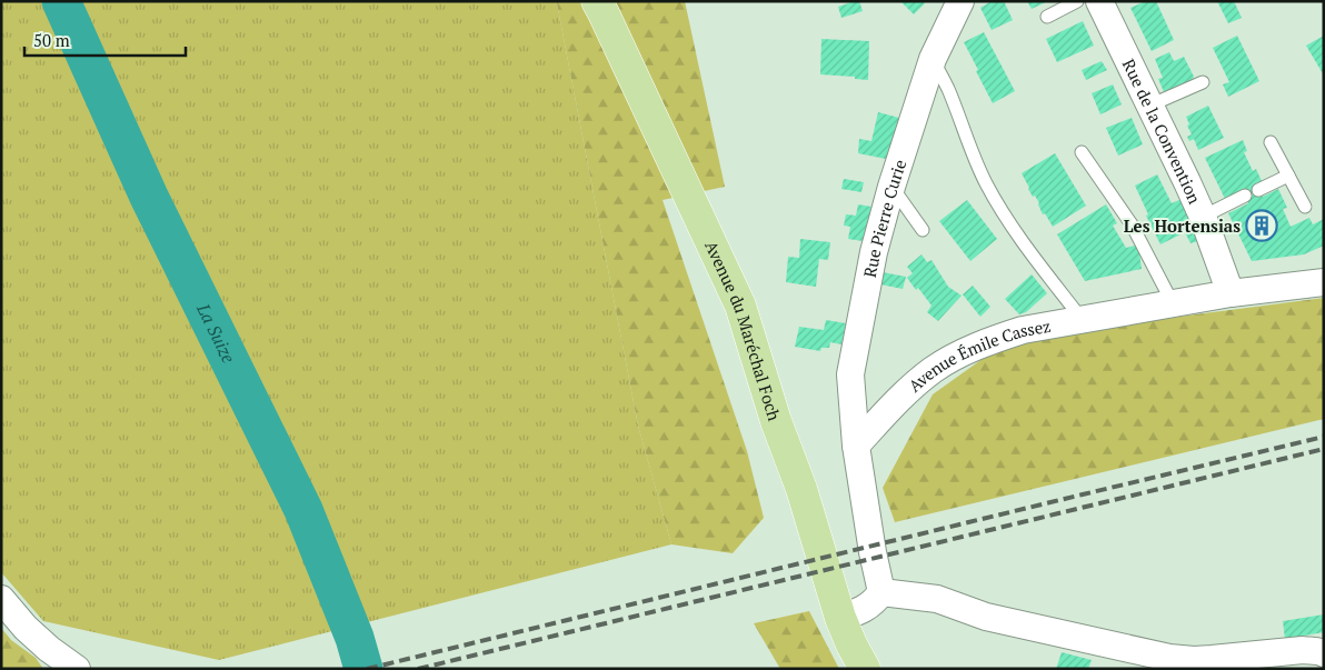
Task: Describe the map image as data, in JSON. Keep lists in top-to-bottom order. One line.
{"streets":{"main road":["Avenue du Maréchal Foch"],"street":["Rue de la Convention","Rue Pierre Curie","Avenue Émile Cassez"]},"crossings":[["Rue de la Convention","Avenue Émile Cassez"],["Rue Pierre Curie","Avenue Émile Cassez"]],"water":["La Suize"],"places":{"building":["Les Hortensias"]},"scale_bar":"50 m"}
